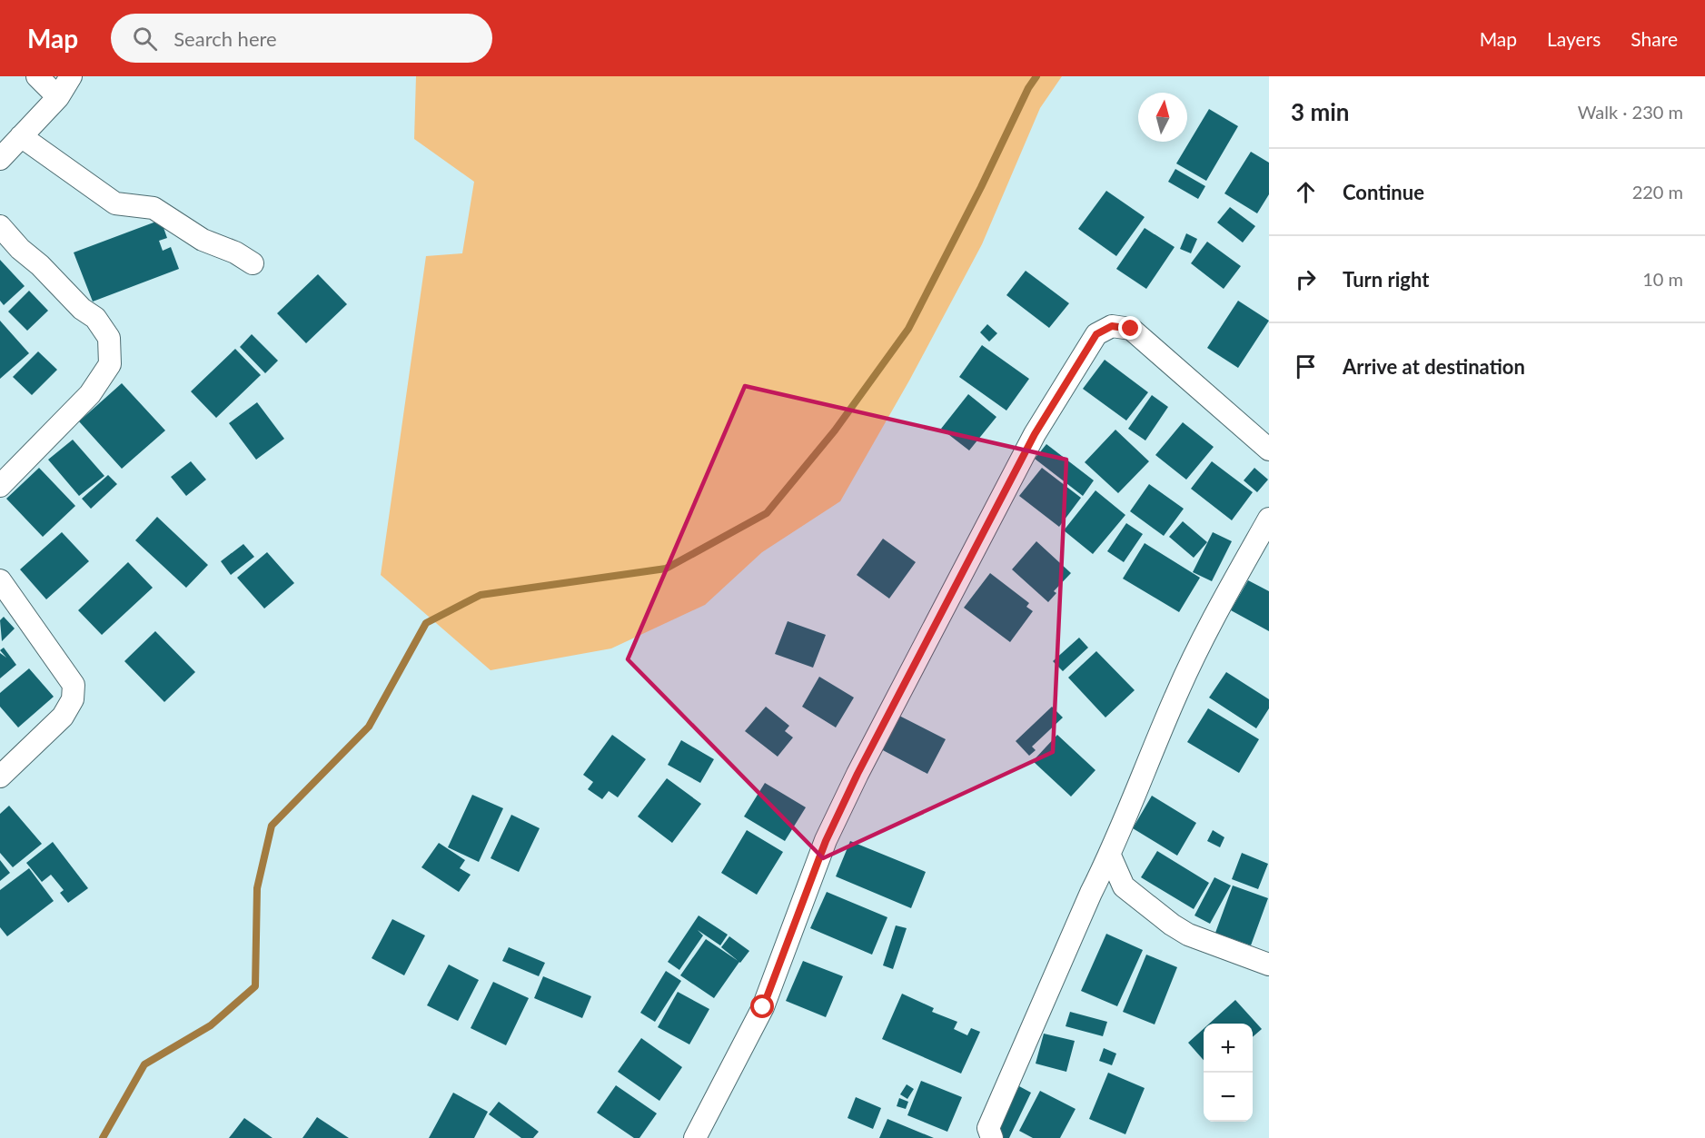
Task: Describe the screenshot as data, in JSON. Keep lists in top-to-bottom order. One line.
{"north":"top","page":{"header":"Map","search":"Search here","nav":["Map","Layers","Share"],"heading":["3 min","Walk · 230 m"],"list":[["Continue","220 m"],["Turn right","10 m"],"Arrive at destination"],"map_buttons":["+","−"]}}
